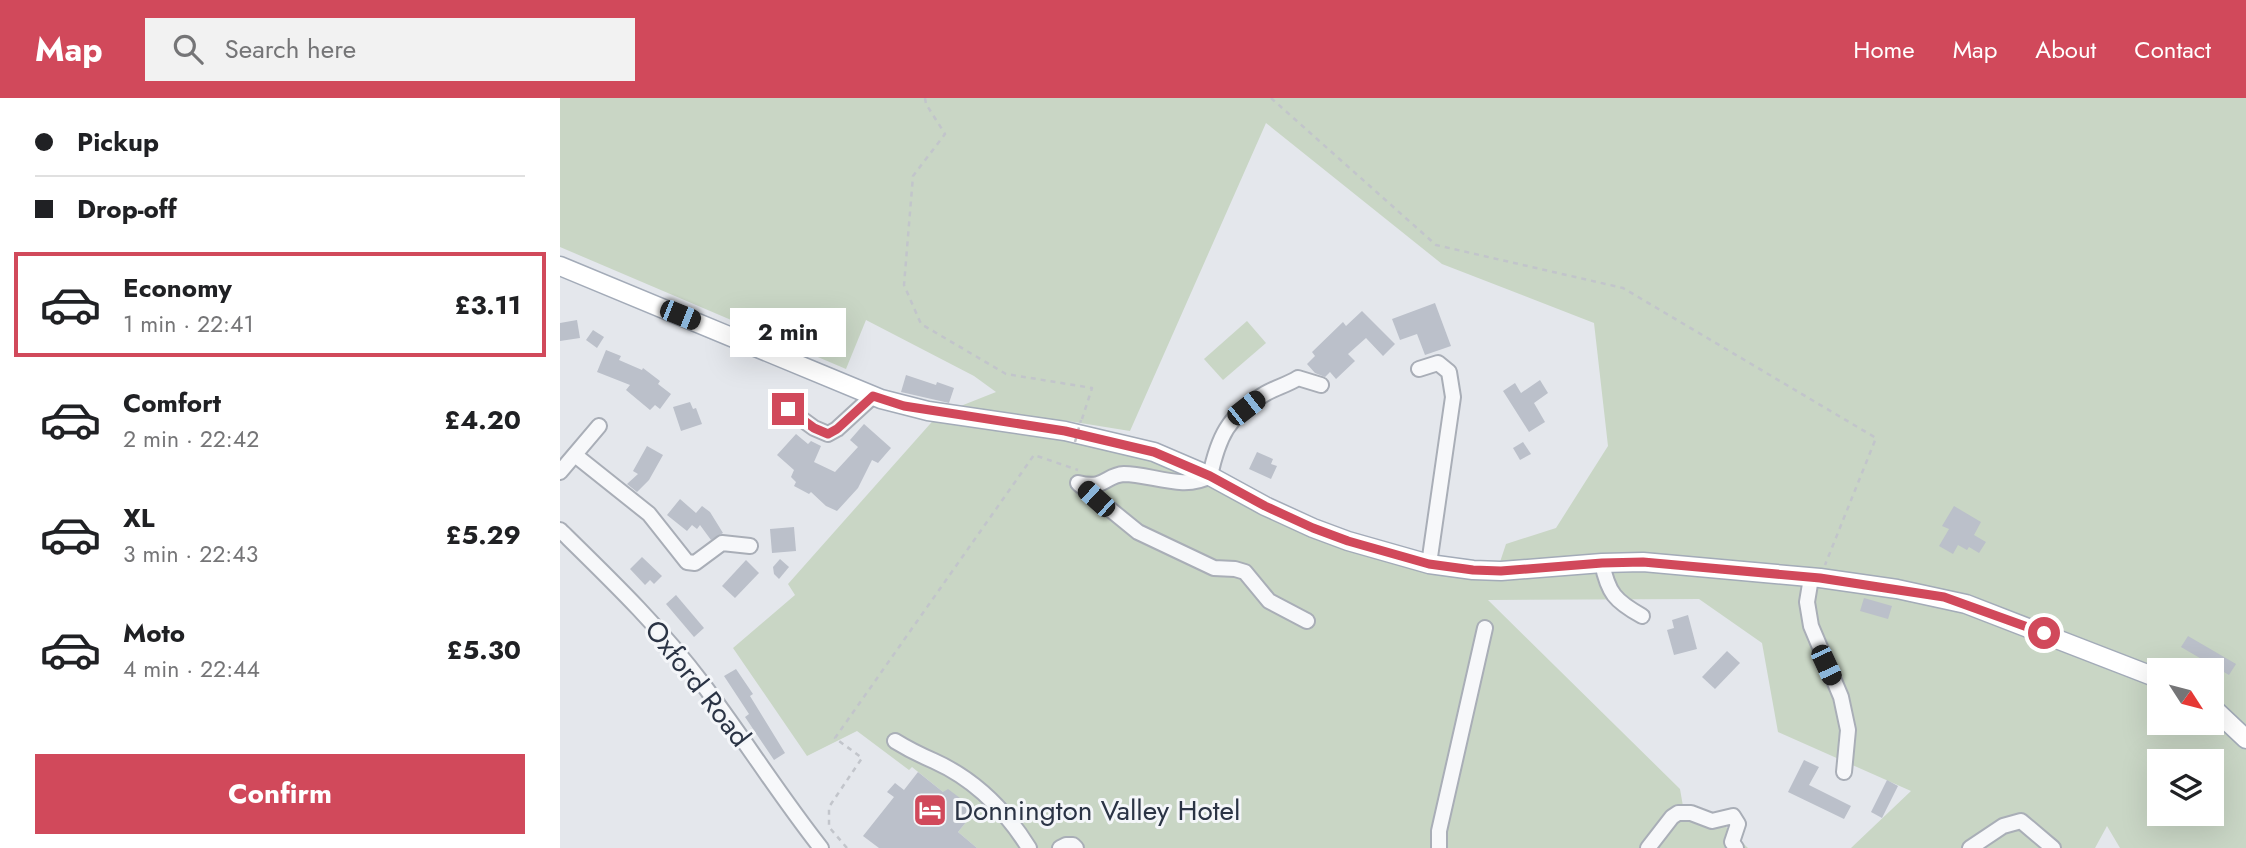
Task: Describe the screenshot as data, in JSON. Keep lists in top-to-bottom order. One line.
{"streets":{"street":["Oxford Road"]},"places":{"hotel":["Donnington Valley Hotel"]},"north":"bottom right","page":{"header":"Map","search":"Search here","nav":["Home","Map","About","Contact"],"banner":["Pickup","Drop-off"],"list":[{"name":"Economy","note":"1 min · 22:41","value":"£3.11"},{"name":"Comfort","note":"2 min · 22:42","value":"£4.20"},{"name":"XL","note":"3 min · 22:43","value":"£5.29"},{"name":"Moto","note":"4 min · 22:44","value":"£5.30"}],"bubble":"2 min","buttons":"Confirm"}}
